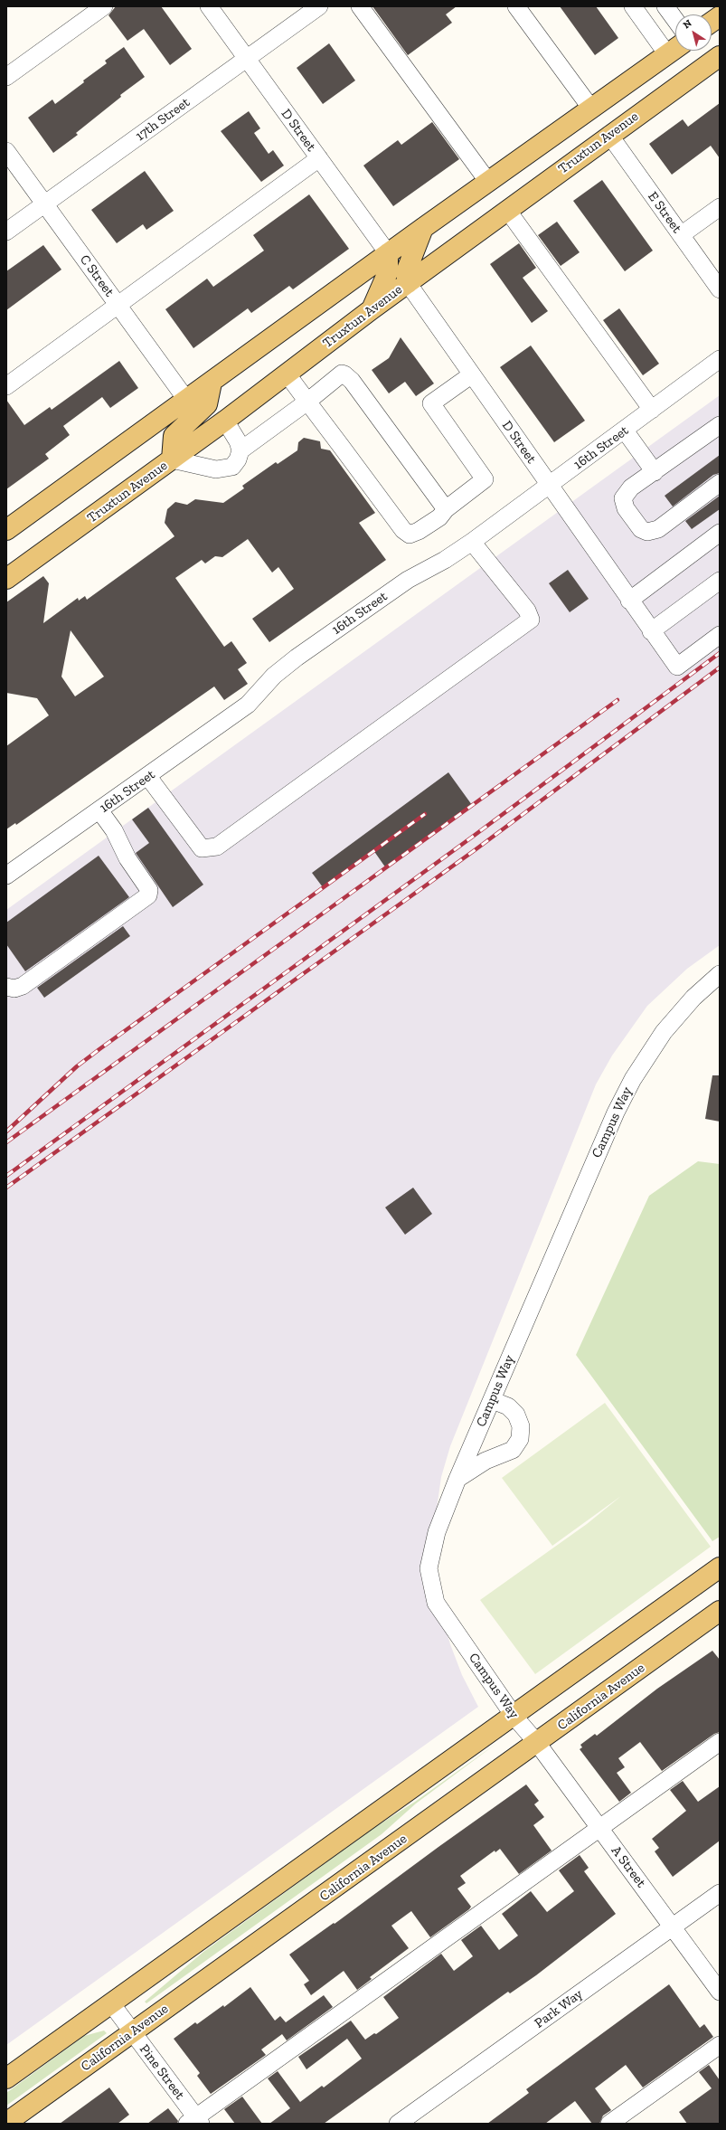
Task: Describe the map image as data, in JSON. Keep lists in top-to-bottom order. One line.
{"streets":{"main road":["Truxtun Avenue","California Avenue"],"street":["17th Street","D Street","E Street","C Street","16th Street","Campus Way","A Street","Park Way","Pine Street"]},"crossings":[["17th Street","D Street"],["17th Street","C Street"],["D Street","Truxtun Avenue"],["D Street","16th Street"],["Truxtun Avenue","E Street"],["Campus Way","California Avenue"],["Campus Way","A Street"],["California Avenue","A Street"],["California Avenue","Pine Street"],["A Street","Park Way"]],"north":"top left"}
